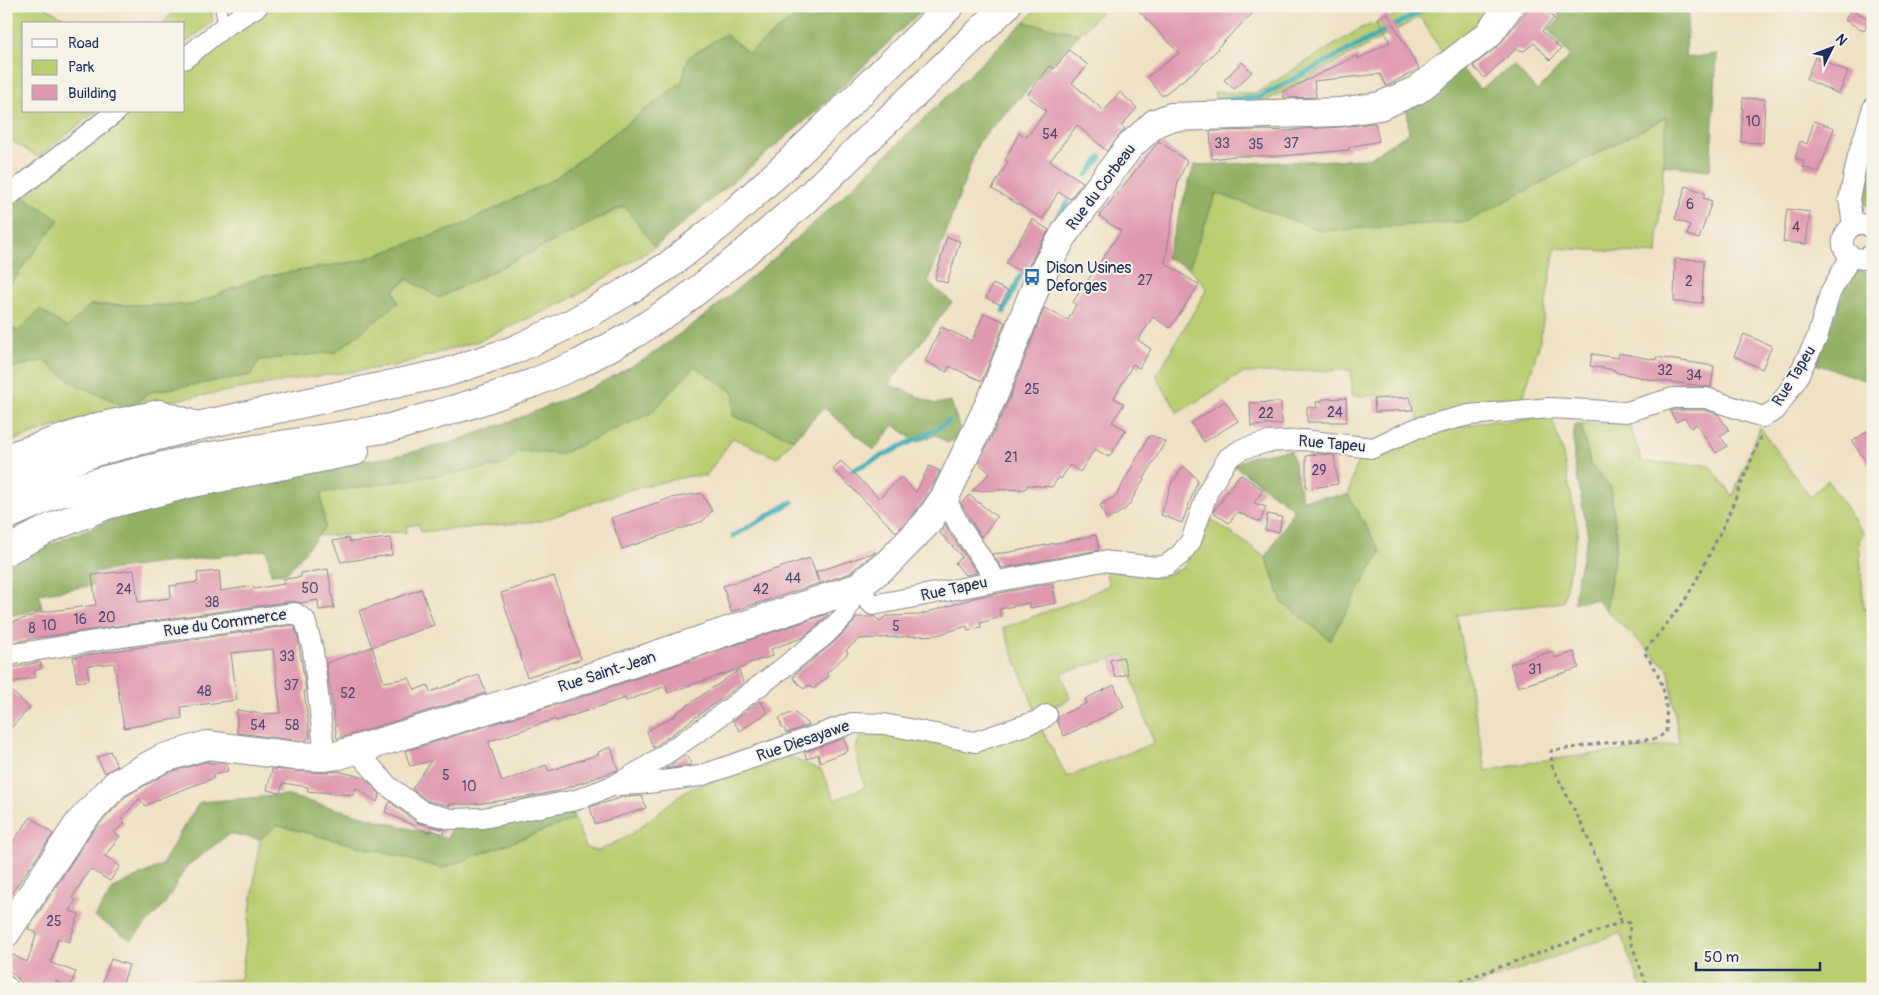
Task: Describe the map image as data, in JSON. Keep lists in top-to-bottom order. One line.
{"streets":{"main road":["Rue du Corbeau","Rue Saint-Jean"],"street":["Rue Tapeu","Rue du Commerce","Rue Diesayawe"]},"crossings":[["Rue du Corbeau","Rue Tapeu"],["Rue du Corbeau","Rue Saint-Jean"],["Rue du Corbeau","Rue Diesayawe"],["Rue Tapeu","Rue Saint-Jean"],["Rue Tapeu","Rue Diesayawe"],["Rue du Commerce","Rue Saint-Jean"],["Rue Saint-Jean","Rue Diesayawe"]],"places":{"bus stop":["Dison Usines Deforges"]},"house_numbers":["10","54","33","37","35","6","4","27","2","32","34","25","24","22","21","29","44","50","24","42","38","20","16","10","5","8","33","31","37","48","52","54","58","5","10","25"],"legend":["Road","Park","Building"],"scale_bar":"50 m","north":"top right"}
